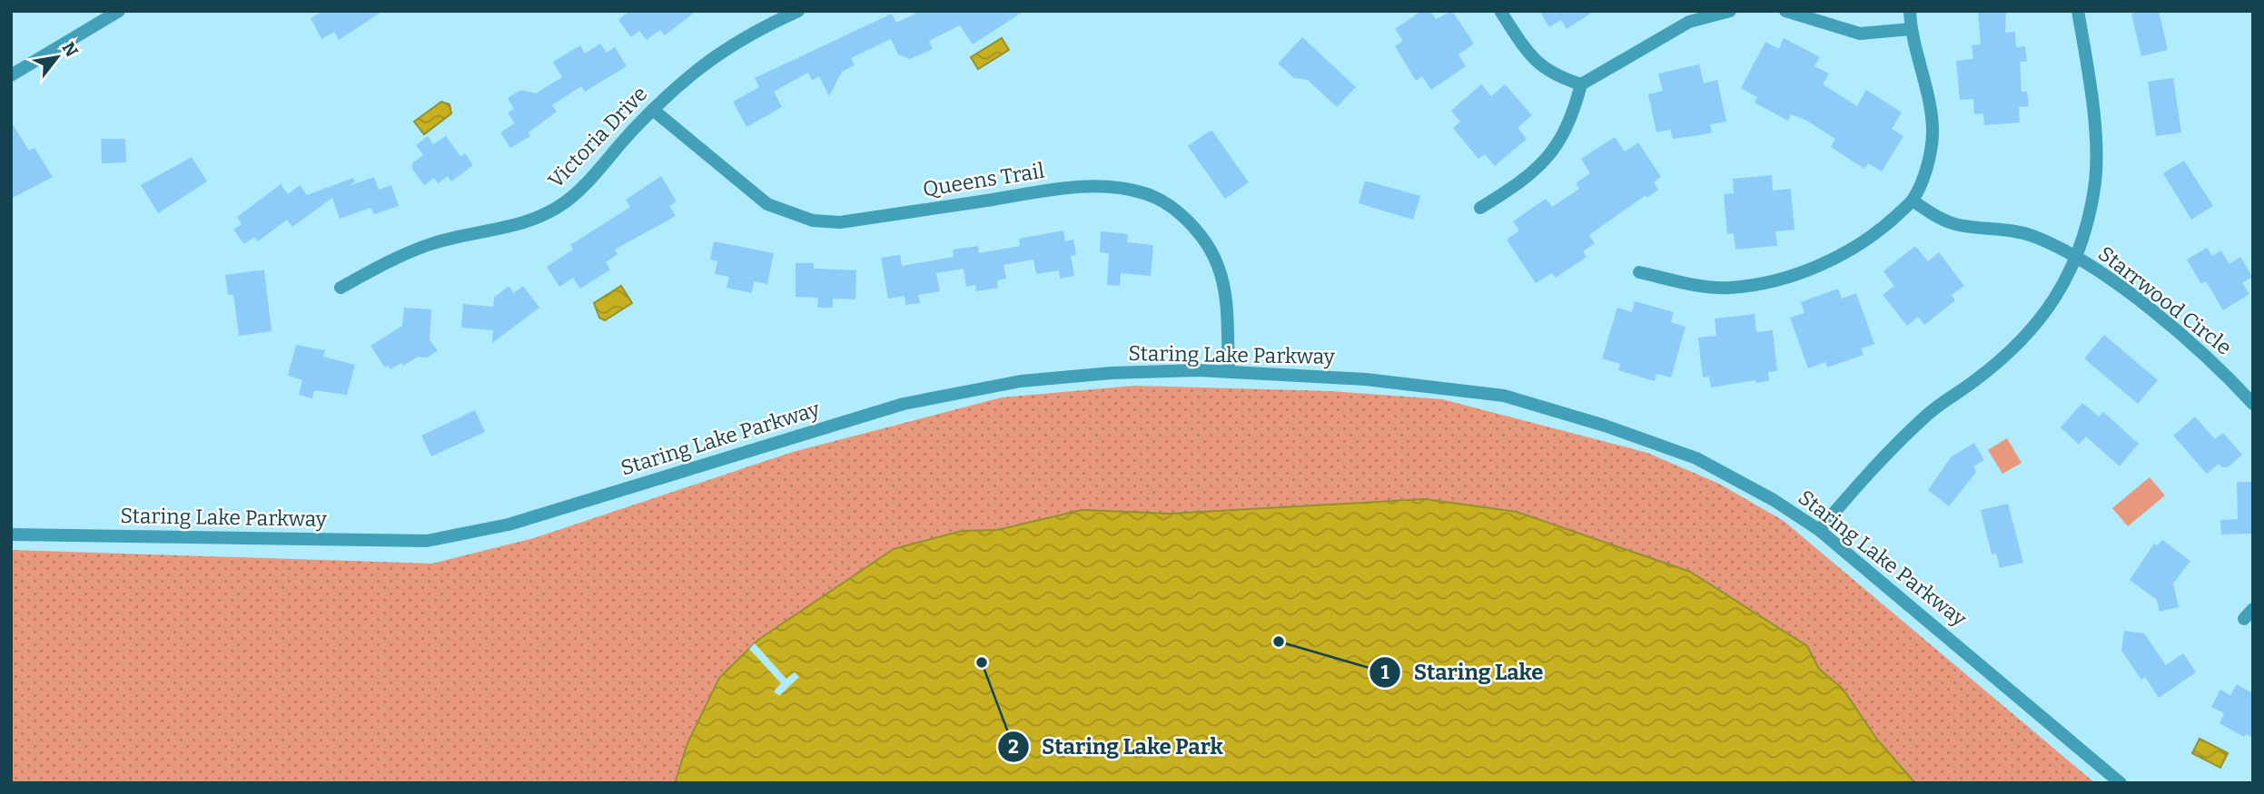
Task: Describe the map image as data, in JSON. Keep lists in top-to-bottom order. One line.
{"streets":{"street":["Victoria Drive","Queens Trail","Starrwood Circle","Staring Lake Parkway"]},"crossings":[["Victoria Drive","Queens Trail"],["Queens Trail","Staring Lake Parkway"]],"places":["Staring Lake","Staring Lake Park"],"north":"top right"}
